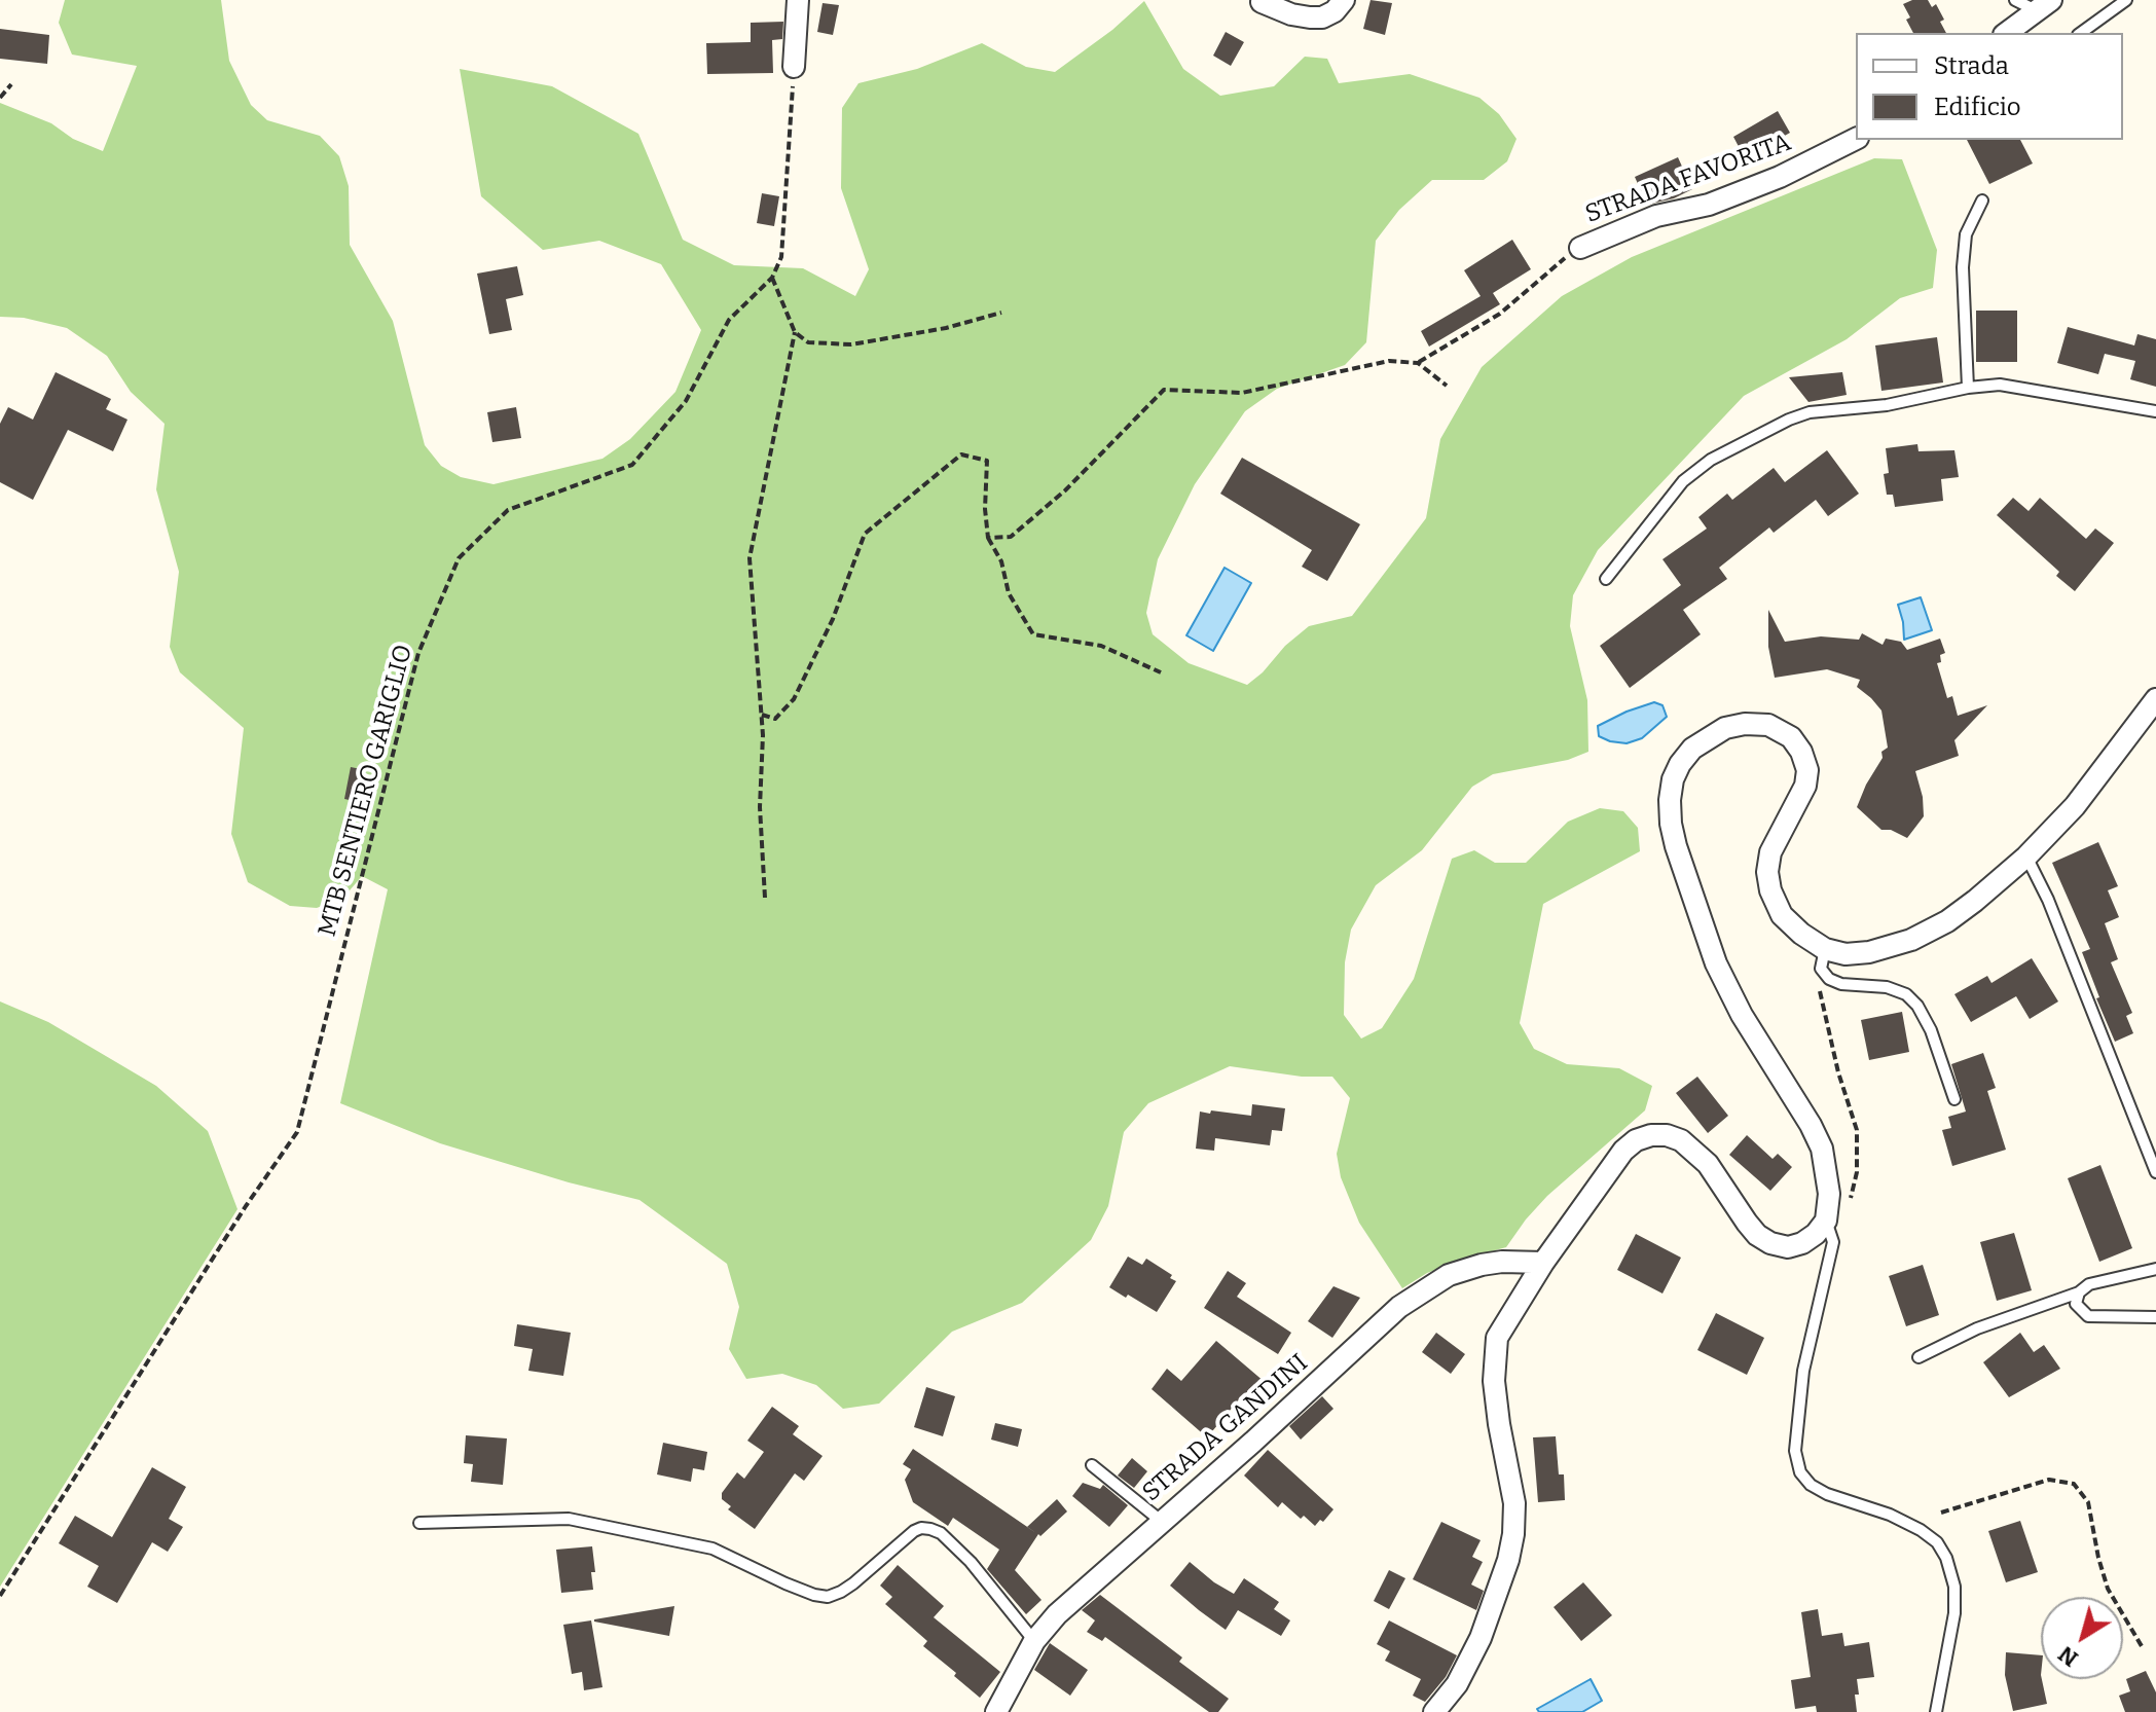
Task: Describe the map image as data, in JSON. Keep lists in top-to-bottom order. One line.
{"streets":{"street":["STRADA FAVORITA","STRADA GANDINI"],"path":["MTB SENTIERO GARIGLIO"]},"legend":["Strada","Edificio"],"north":"bottom left"}
